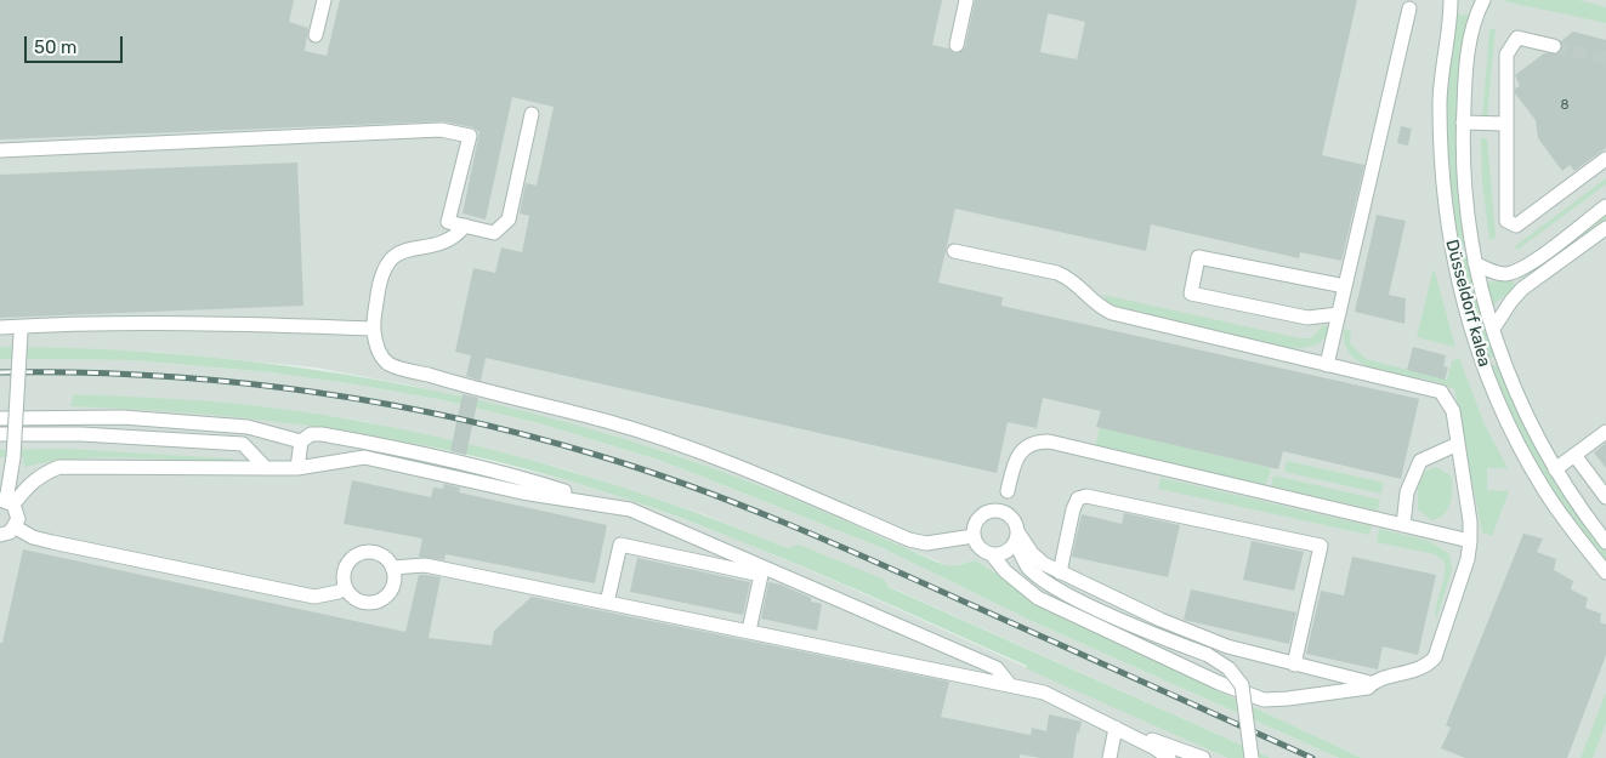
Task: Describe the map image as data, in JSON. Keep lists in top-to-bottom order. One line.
{"streets":{"street":["Düsseldorf kalea"]},"house_numbers":["8"],"scale_bar":"50 m"}
